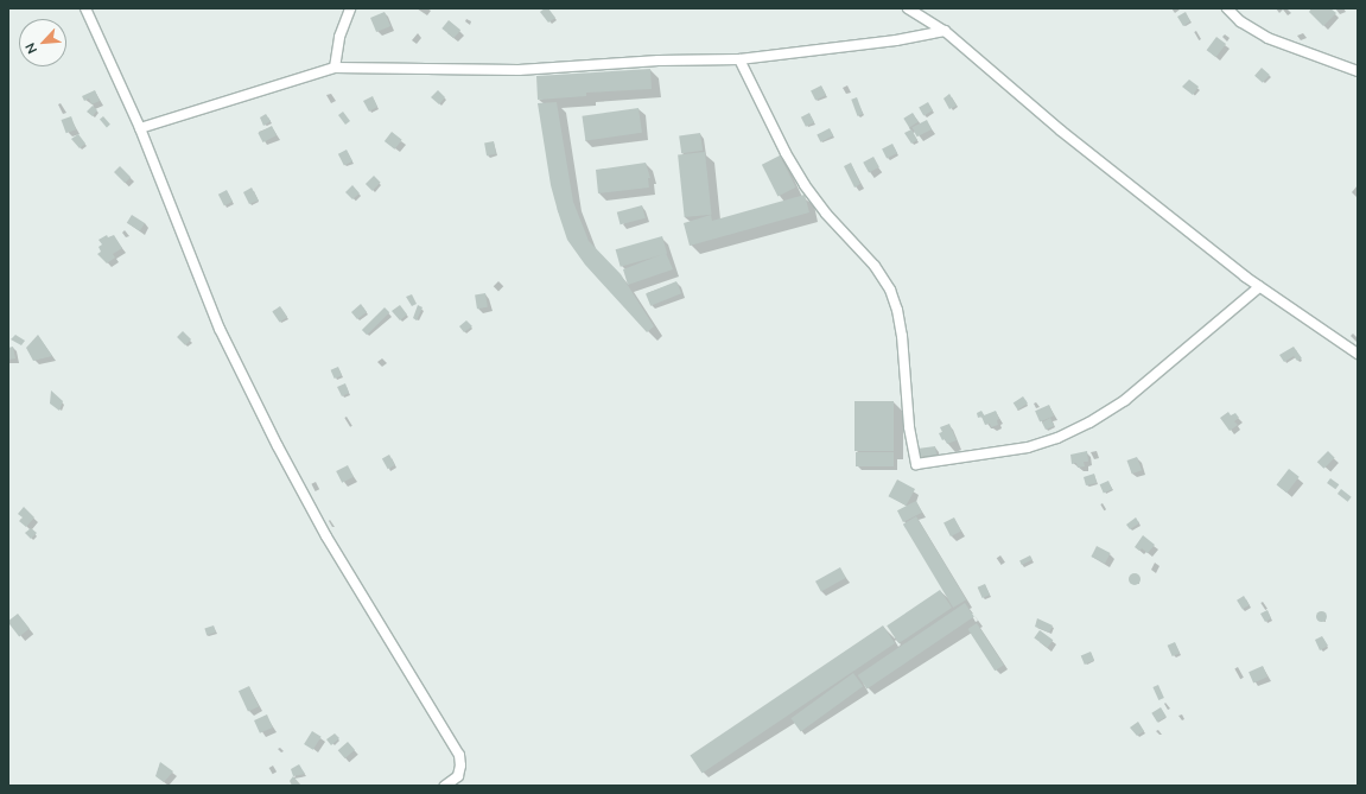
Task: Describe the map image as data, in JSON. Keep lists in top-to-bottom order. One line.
{"north":"bottom left"}
